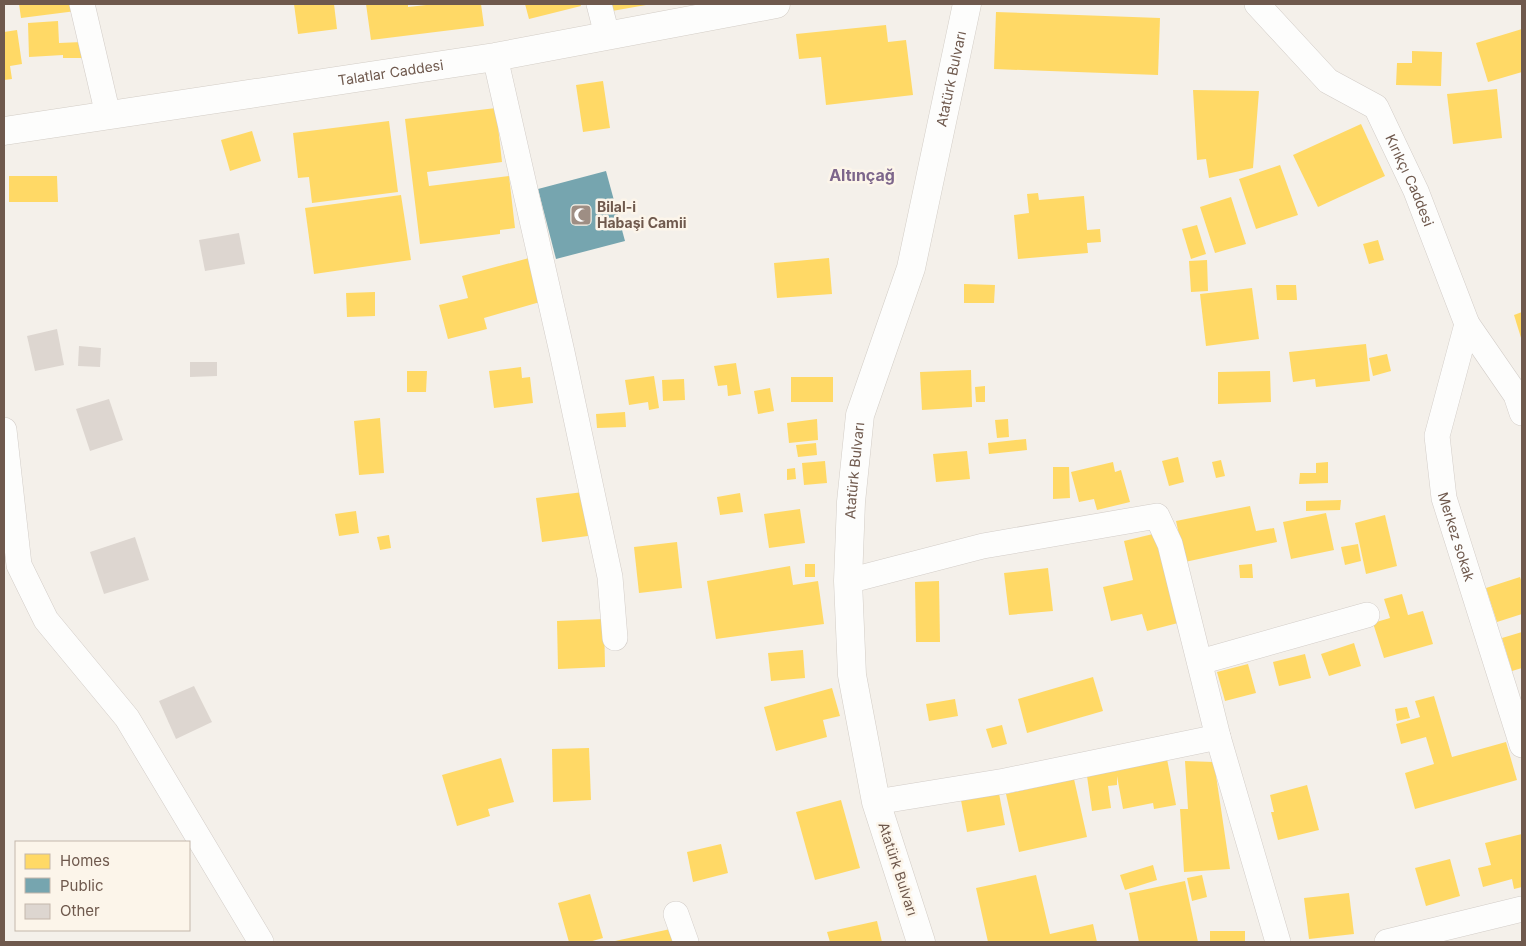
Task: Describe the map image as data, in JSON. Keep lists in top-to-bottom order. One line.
{"streets":{"main road":["Talatlar Caddesi","Atatürk Bulvarı"],"street":["Kırıkçı Caddesi","Merkez sokak"]},"crossings":[["Kırıkçı Caddesi","Merkez sokak"]],"districts":["Altınçağ"],"places":{"mosque":["Bilal-i Habaşi Camii"]},"legend":["Homes","Public","Other"]}
